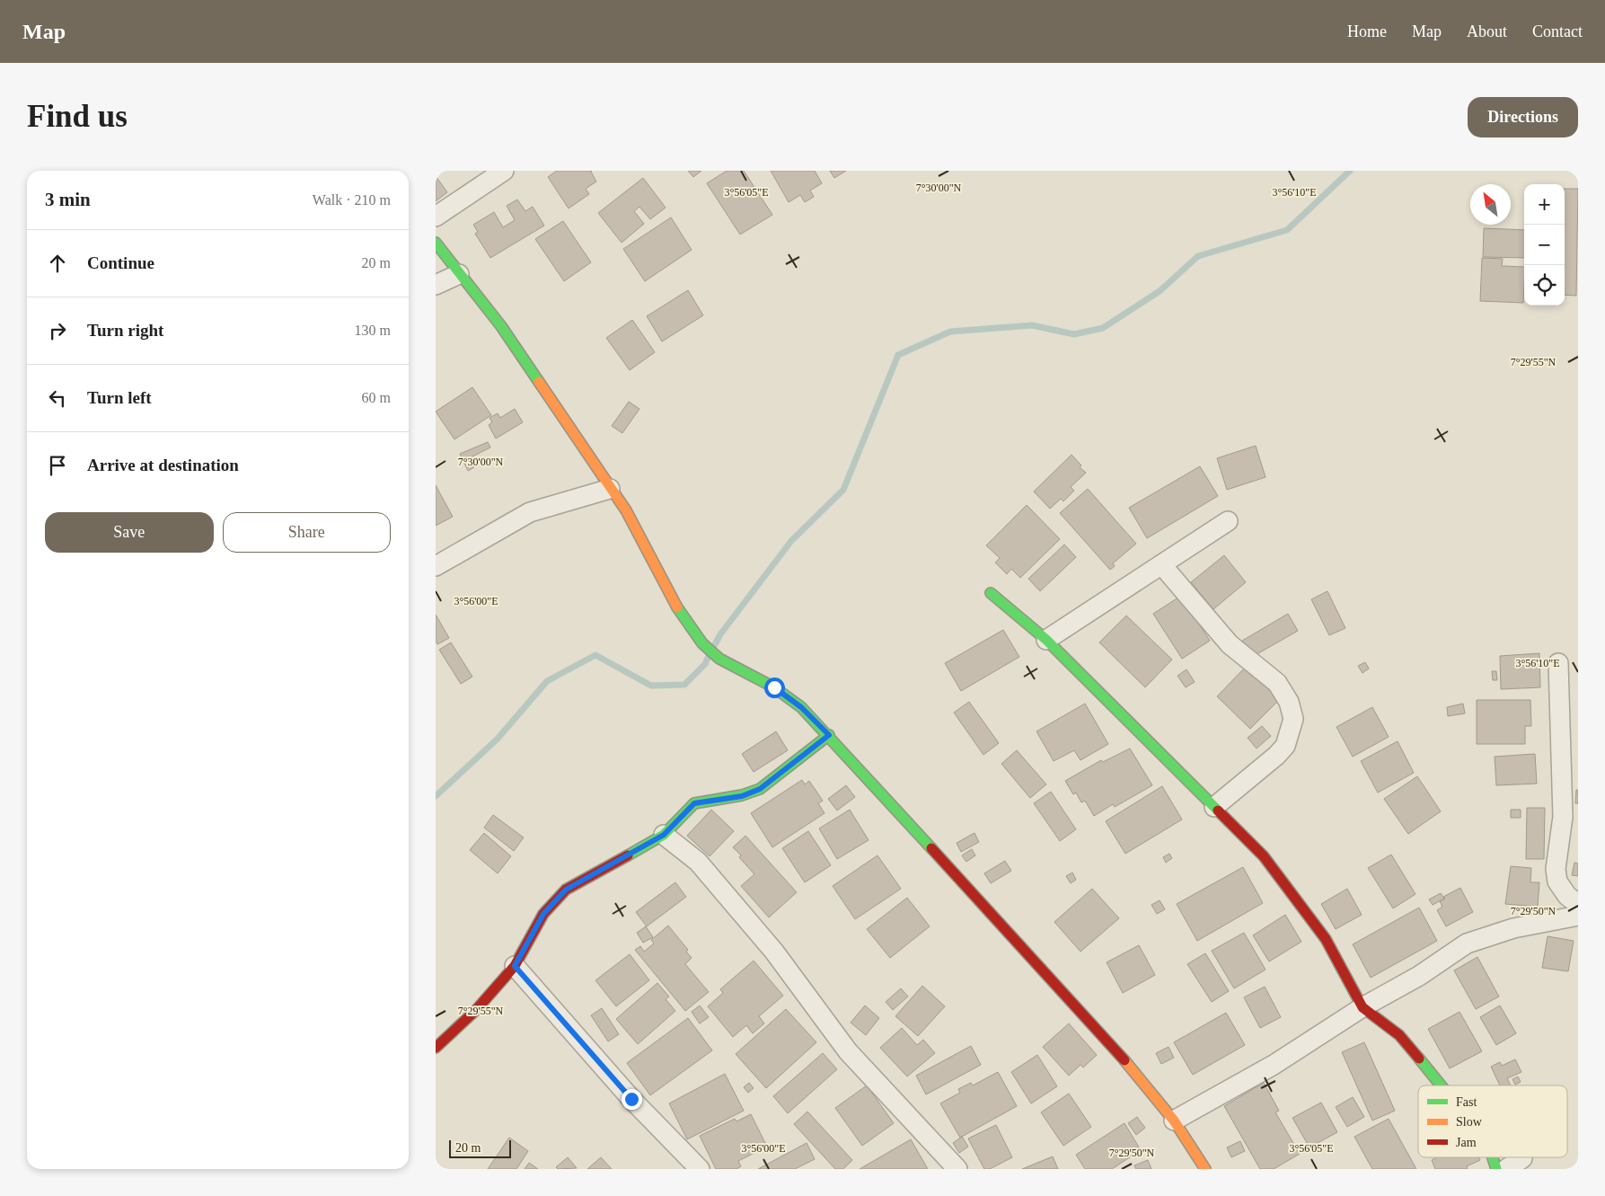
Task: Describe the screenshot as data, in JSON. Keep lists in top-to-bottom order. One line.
{"legend":["Fast","Slow","Jam"],"scale_bar":"20 m","north":"top left","page":{"header":"Map","nav":["Home","Map","About","Contact"],"buttons":["Directions",["Save","Share"]],"title":"Find us","heading":["3 min","Walk · 210 m"],"map_buttons":["+","−"],"list":[["Continue","20 m"],["Turn right","130 m"],["Turn left","60 m"],"Arrive at destination"],"scale":"20 m"},"coordinates":["7°30'00\"N","3°56'05\"E","3°56'10\"E","7°29'55\"N","3°56'00\"E","7°29'50\"N"]}
